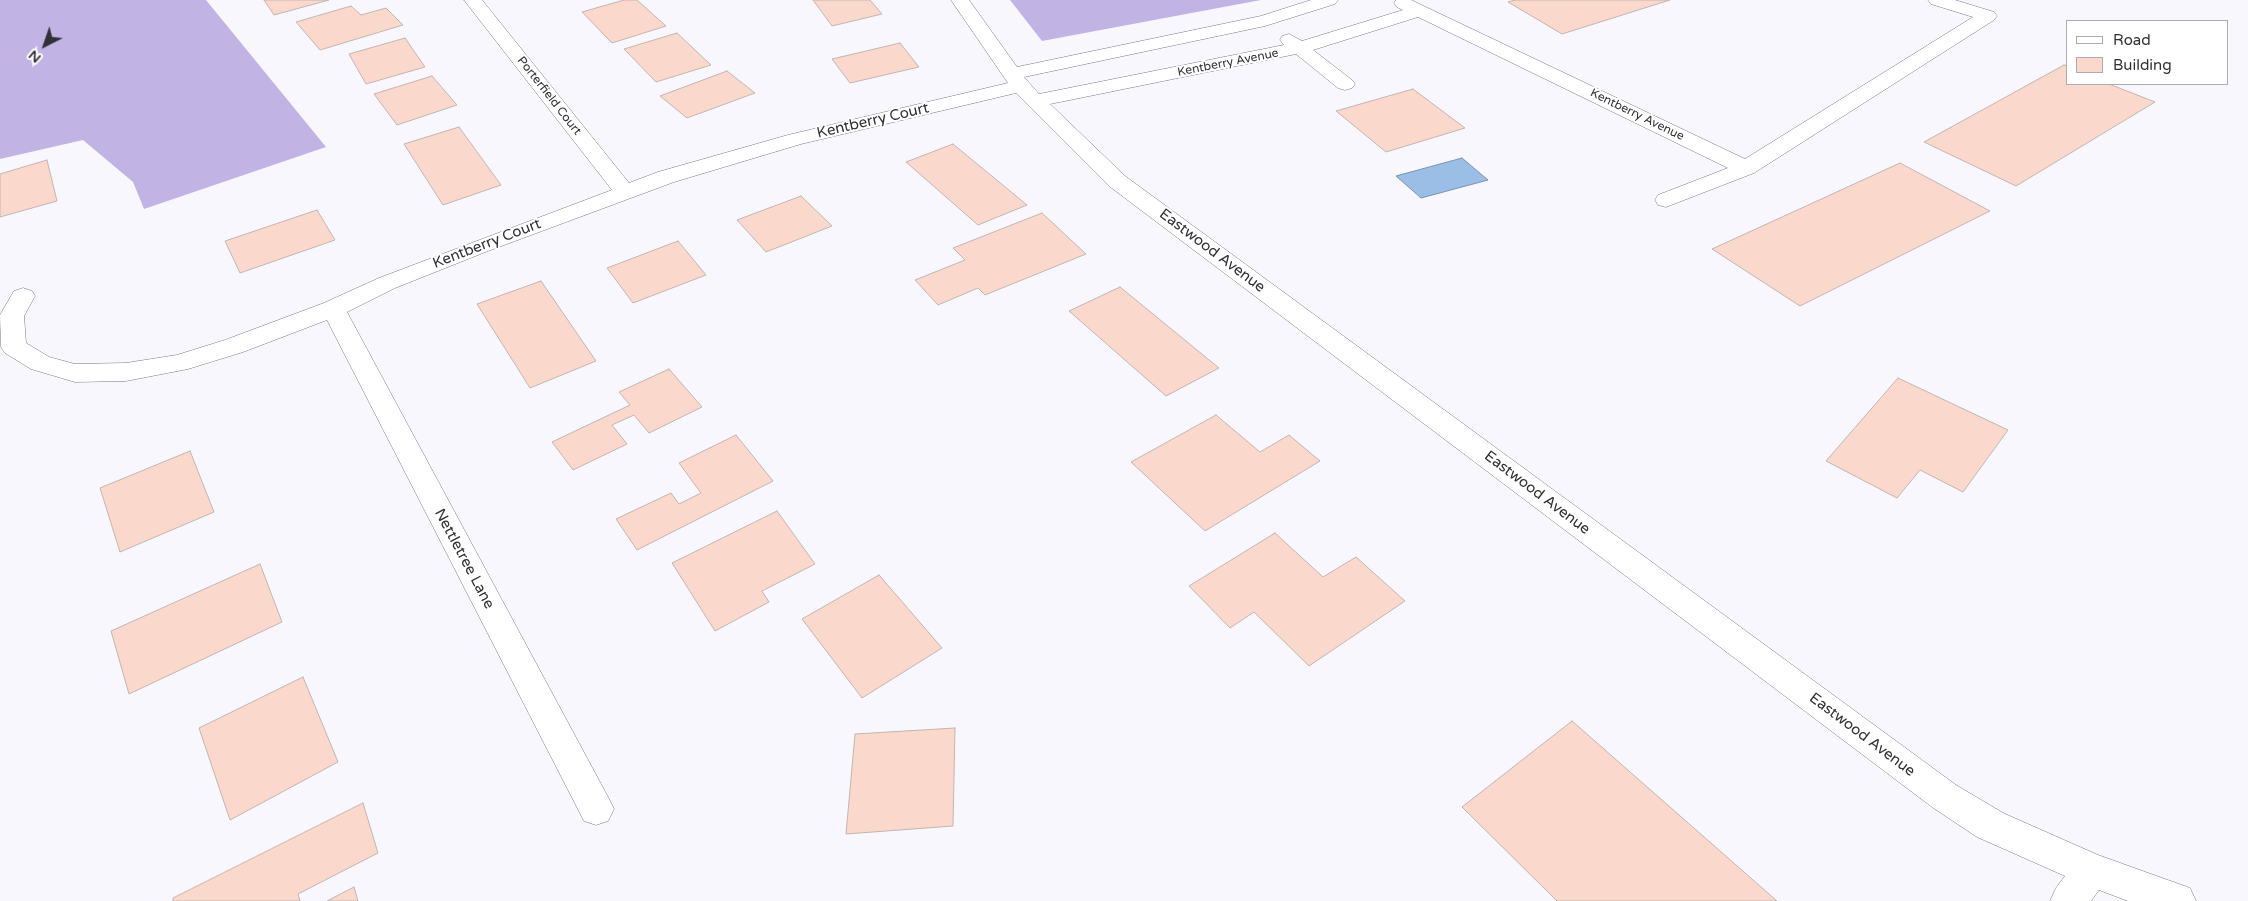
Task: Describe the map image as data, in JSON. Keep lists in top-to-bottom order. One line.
{"streets":{"street":["Kentberry Avenue","Porterfield Court","Kentberry Court","Eastwood Avenue","Nettletree Lane"]},"crossings":[["Kentberry Avenue","Kentberry Court"],["Kentberry Avenue","Eastwood Avenue"],["Porterfield Court","Kentberry Court"],["Kentberry Court","Eastwood Avenue"],["Kentberry Court","Nettletree Lane"]],"legend":["Road","Building"],"north":"bottom left"}
